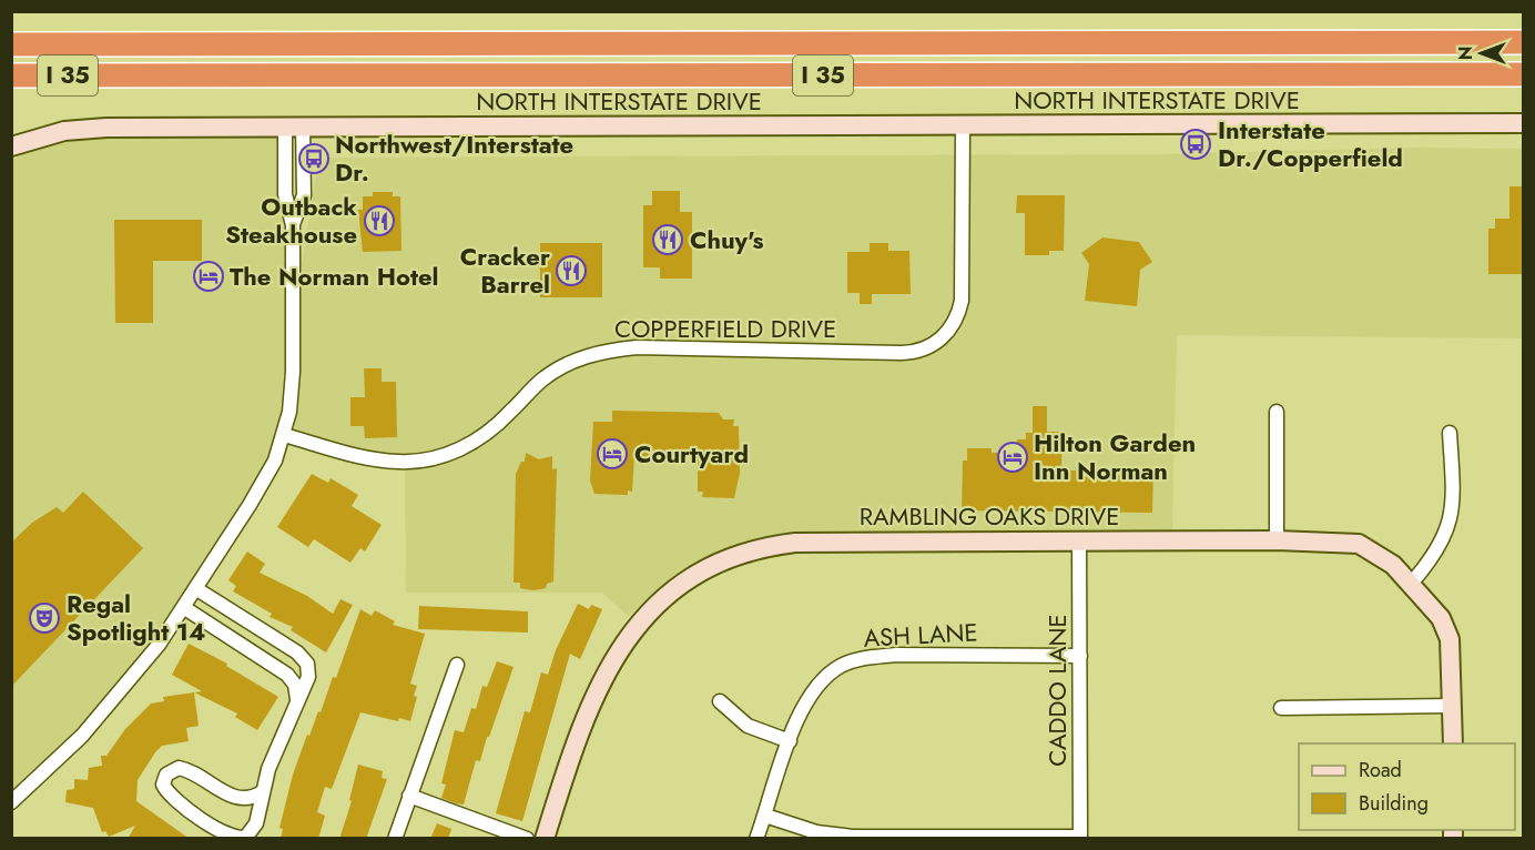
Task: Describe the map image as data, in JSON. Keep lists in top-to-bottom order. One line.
{"streets":{"highway":["I 35"],"main road":["NORTH INTERSTATE DRIVE","RAMBLING OAKS DRIVE"],"street":["COPPERFIELD DRIVE","ASH LANE","CADDO LANE"]},"crossings":[["NORTH INTERSTATE DRIVE","COPPERFIELD DRIVE"],["RAMBLING OAKS DRIVE","CADDO LANE"],["ASH LANE","CADDO LANE"]],"places":{"bus stop":["Interstate Dr./Copperfield","Northwest/Interstate Dr."],"restaurant":["Outback Steakhouse","Chuy's","Cracker Barrel"],"hotel":["The Norman Hotel","Courtyard","Hilton Garden Inn Norman"],"theatre":["Regal Spotlight 14"]},"legend":["Road","Building"],"north":"left"}
